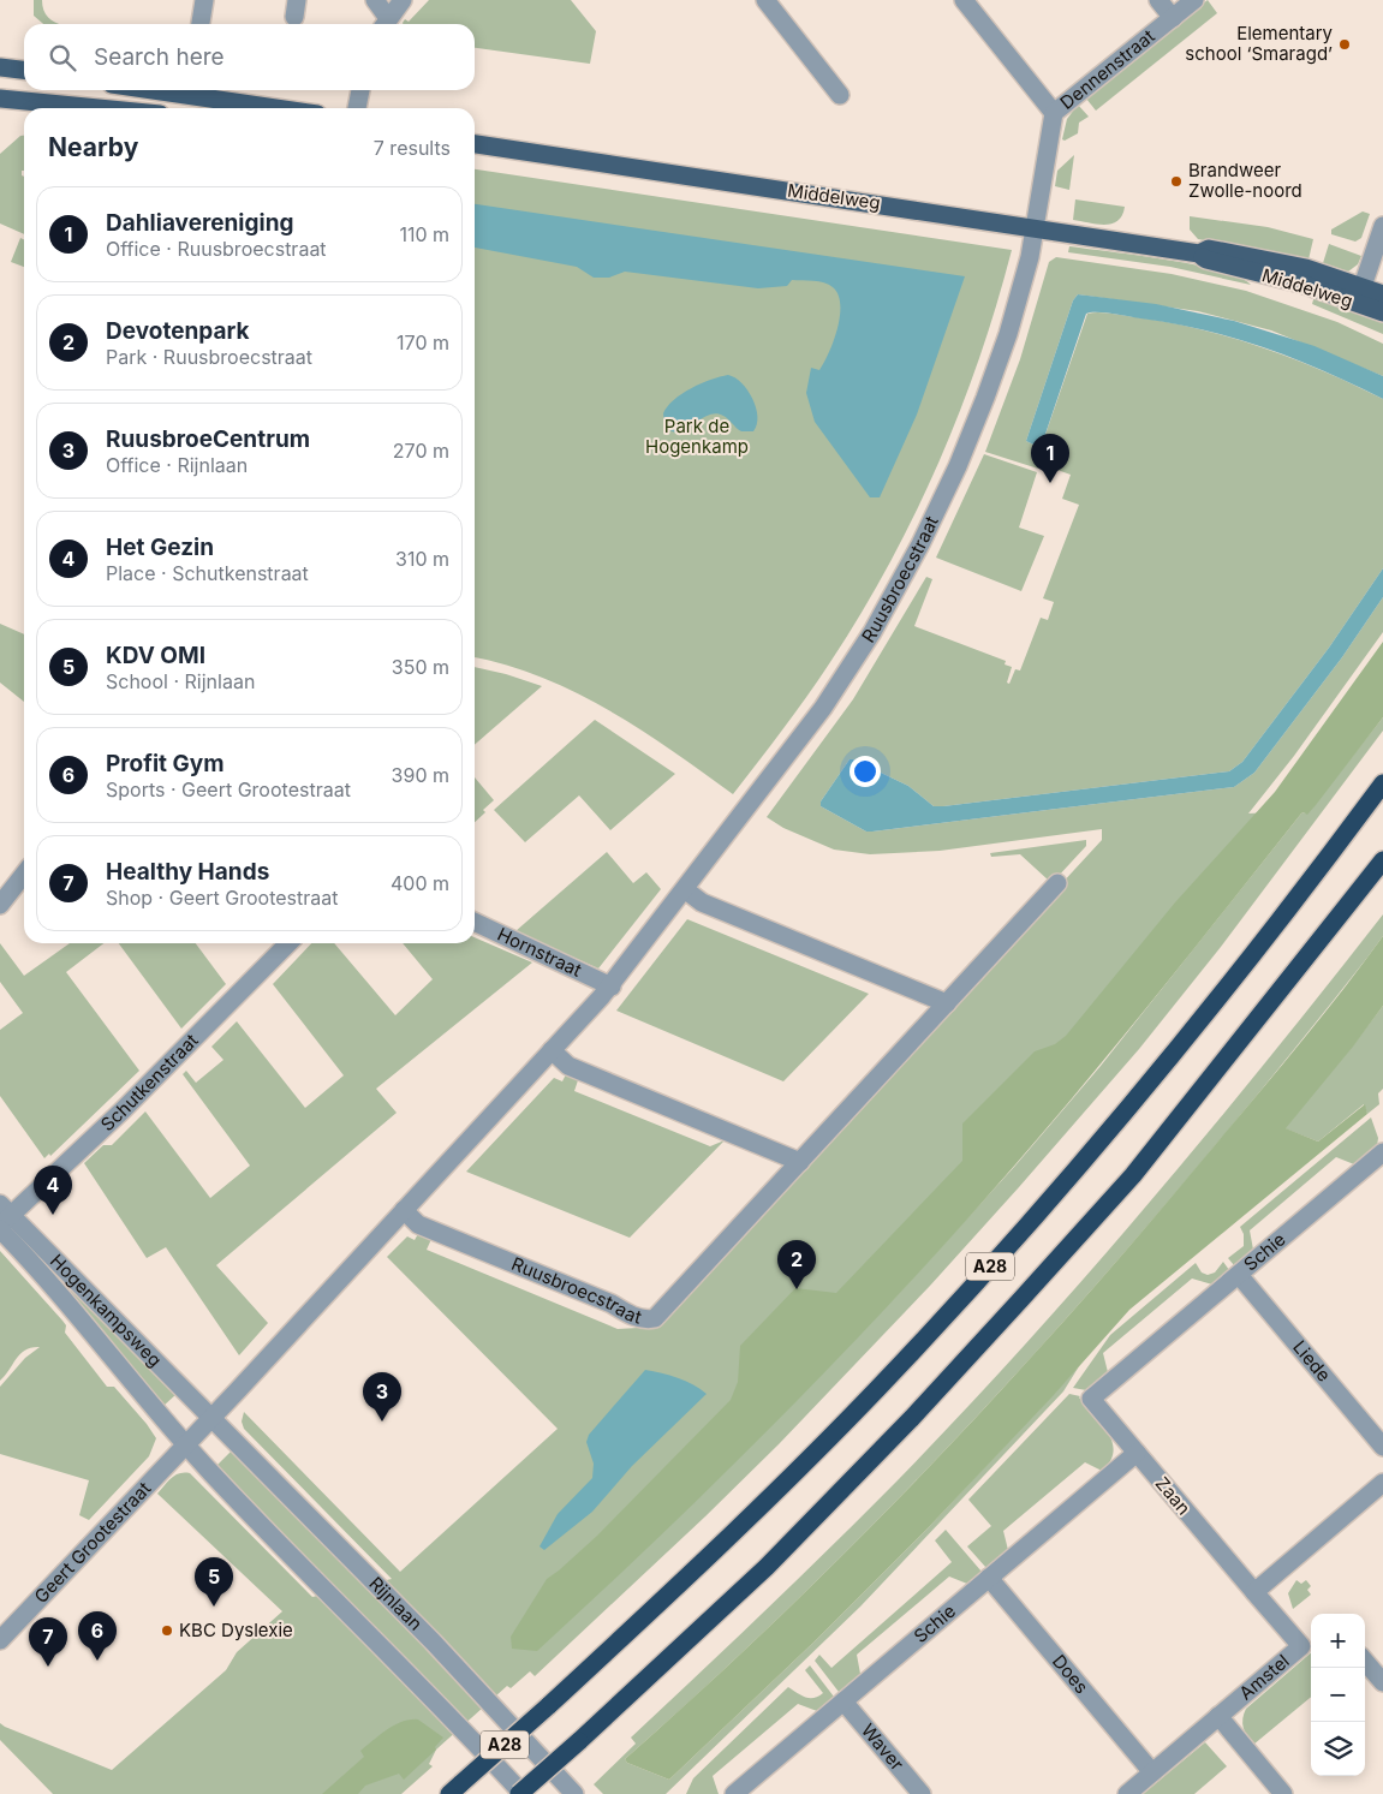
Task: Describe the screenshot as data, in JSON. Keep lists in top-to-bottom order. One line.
{"streets":{"highway":["A28"],"main road":["Middelweg"],"street":["Dennenstraat","Ruusbroecstraat","Hornstraat","Schutkenstraat","Schie","Hogenkampsweg","Liede","Zaan","Geert Grootestraat","Rijnlaan","Does","Amstel","Waver"]},"crossings":[["Dennenstraat","Middelweg"],["Dennenstraat","Ruusbroecstraat"],["Middelweg","Ruusbroecstraat"],["Ruusbroecstraat","Hornstraat"],["Ruusbroecstraat","Hogenkampsweg"],["Ruusbroecstraat","Geert Grootestraat"],["Ruusbroecstraat","Rijnlaan"],["Schutkenstraat","Hogenkampsweg"],["Schie","Liede"],["Schie","Zaan"],["Schie","Does"],["Schie","Waver"],["Hogenkampsweg","Geert Grootestraat"],["Hogenkampsweg","Rijnlaan"],["Zaan","Amstel"],["Geert Grootestraat","Rijnlaan"],["Does","Amstel"]],"parks":["Park de Hogenkamp"],"places":["Elementary school ‘Smaragd’","Brandweer Zwolle-noord","KBC Dyslexie"],"page":{"search":"Search here","heading":["Nearby","7 results"],"list":[{"mark":"1","name":"Dahliavereniging","note":"Office · Ruusbroecstraat","value":"110 m"},{"mark":"2","name":"Devotenpark","note":"Park · Ruusbroecstraat","value":"170 m"},{"mark":"3","name":"RuusbroeCentrum","note":"Office · Rijnlaan","value":"270 m"},{"mark":"4","name":"Het Gezin","note":"Place · Schutkenstraat","value":"310 m"},{"mark":"5","name":"KDV OMI","note":"School · Rijnlaan","value":"350 m"},{"mark":"6","name":"Profit Gym","note":"Sports · Geert Grootestraat","value":"390 m"},{"mark":"7","name":"Healthy Hands","note":"Shop · Geert Grootestraat","value":"400 m"}],"pins":["1","4","2","3","5","6","7"],"map_buttons":["+","−"]}}
